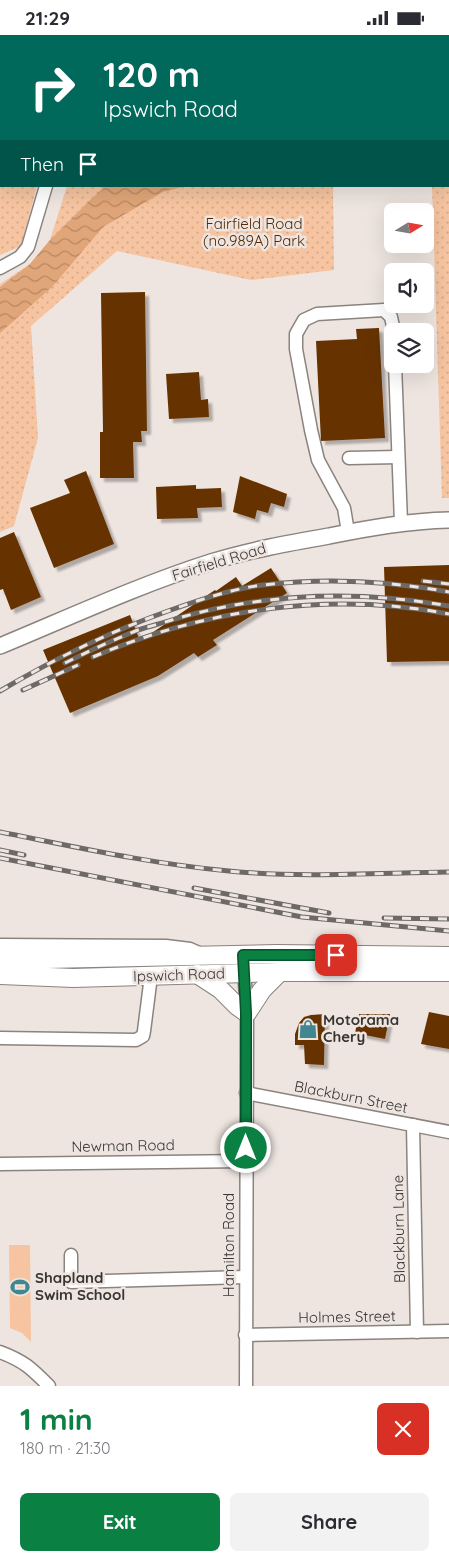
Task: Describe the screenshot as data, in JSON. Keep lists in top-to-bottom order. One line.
{"streets":{"highway":["Ipswich Road"],"main road":["Fairfield Road"],"street":["Blackburn Street","Newman Road","Blackburn Lane","Hamilton Road","Holmes Street"]},"crossings":[["Ipswich Road","Hamilton Road"],["Blackburn Street","Blackburn Lane"],["Blackburn Street","Hamilton Road"],["Newman Road","Hamilton Road"],["Blackburn Lane","Holmes Street"],["Hamilton Road","Holmes Street"]],"parks":["Fairfield Road (no.989A) Park"],"places":{"shop":["Motorama Chery"],"sports":["Shapland Swim School"]},"north":"right","page":{"status":"21:29","turn":["120 m","Ipswich Road"],"then":"Then","heading":["1 min","180 m · 21:30"],"buttons":["Exit","Share"]}}
